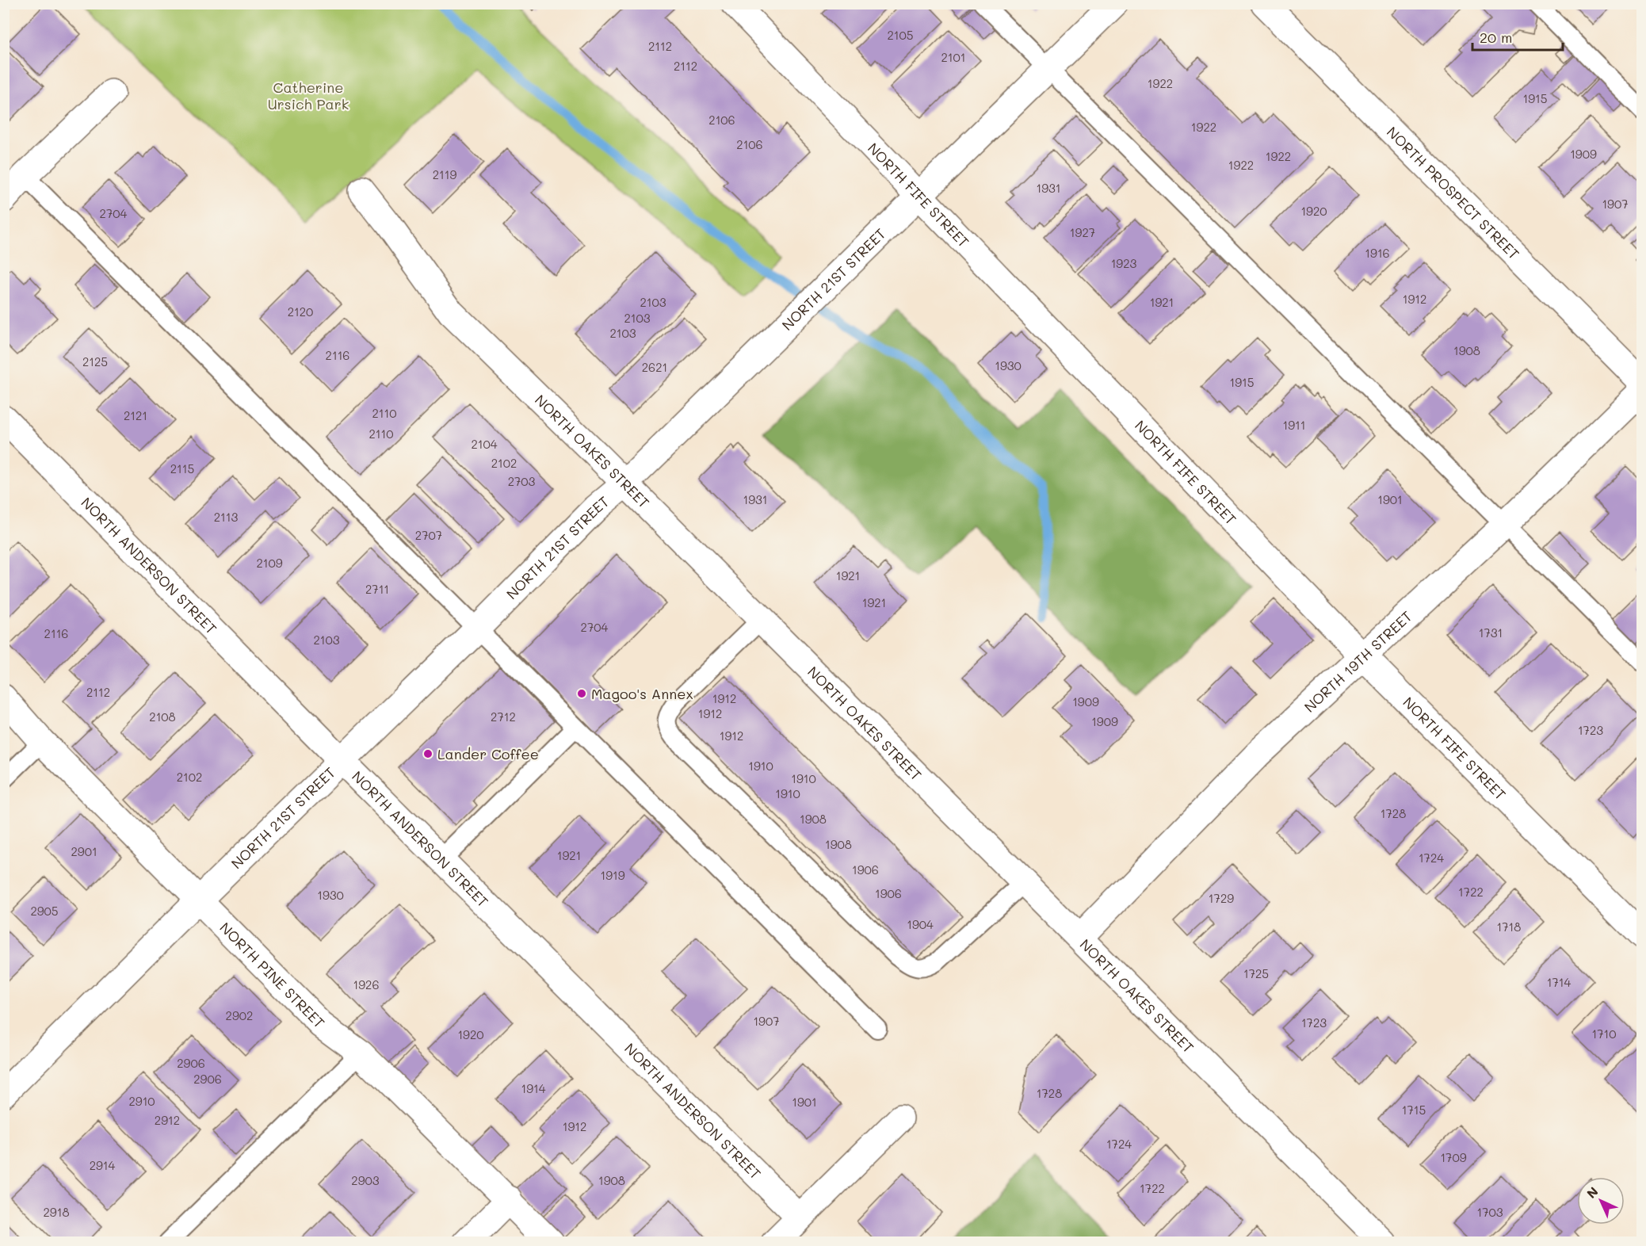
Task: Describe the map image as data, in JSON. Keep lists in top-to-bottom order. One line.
{"streets":{"street":["NORTH PROSPECT STREET","NORTH FIFE STREET","NORTH 21ST STREET","NORTH OAKES STREET","NORTH ANDERSON STREET","NORTH 19TH STREET","NORTH PINE STREET"]},"crossings":[["NORTH FIFE STREET","NORTH 21ST STREET"],["NORTH FIFE STREET","NORTH 19TH STREET"],["NORTH 21ST STREET","NORTH OAKES STREET"],["NORTH 21ST STREET","NORTH ANDERSON STREET"],["NORTH 21ST STREET","NORTH PINE STREET"],["NORTH OAKES STREET","NORTH 19TH STREET"]],"parks":["Catherine Ursich Park"],"places":["Magoo's Annex","Lander Coffee"],"house_numbers":["2105","2112","2101","2112","1922","1915","2106","1922","2106","1909","1922","1922","2119","1931","1907","1920","2704","1927","1916","1923","1912","2103","1921","2120","2103","2103","1908","2116","2125","1930","2621","1915","2110","2121","1911","2110","2104","2102","2115","2703","1931","1901","2113","2707","2109","1921","2711","1921","2704","1731","2116","2103","2112","1912","1909","1912","2108","2712","1909","1723","1912","1910","2102","1910","1910","1728","1908","1908","2901","1921","1724","1906","1919","1722","1906","1930","1729","2905","1904","1718","1725","1714","1926","2902","1907","1723","1710","1920","2906","2906","1914","1728","2910","1901","1715","2912","1912","1724","1709","2914","2903","1908","1722","2918","1703"],"scale_bar":"20 m","north":"top left"}
